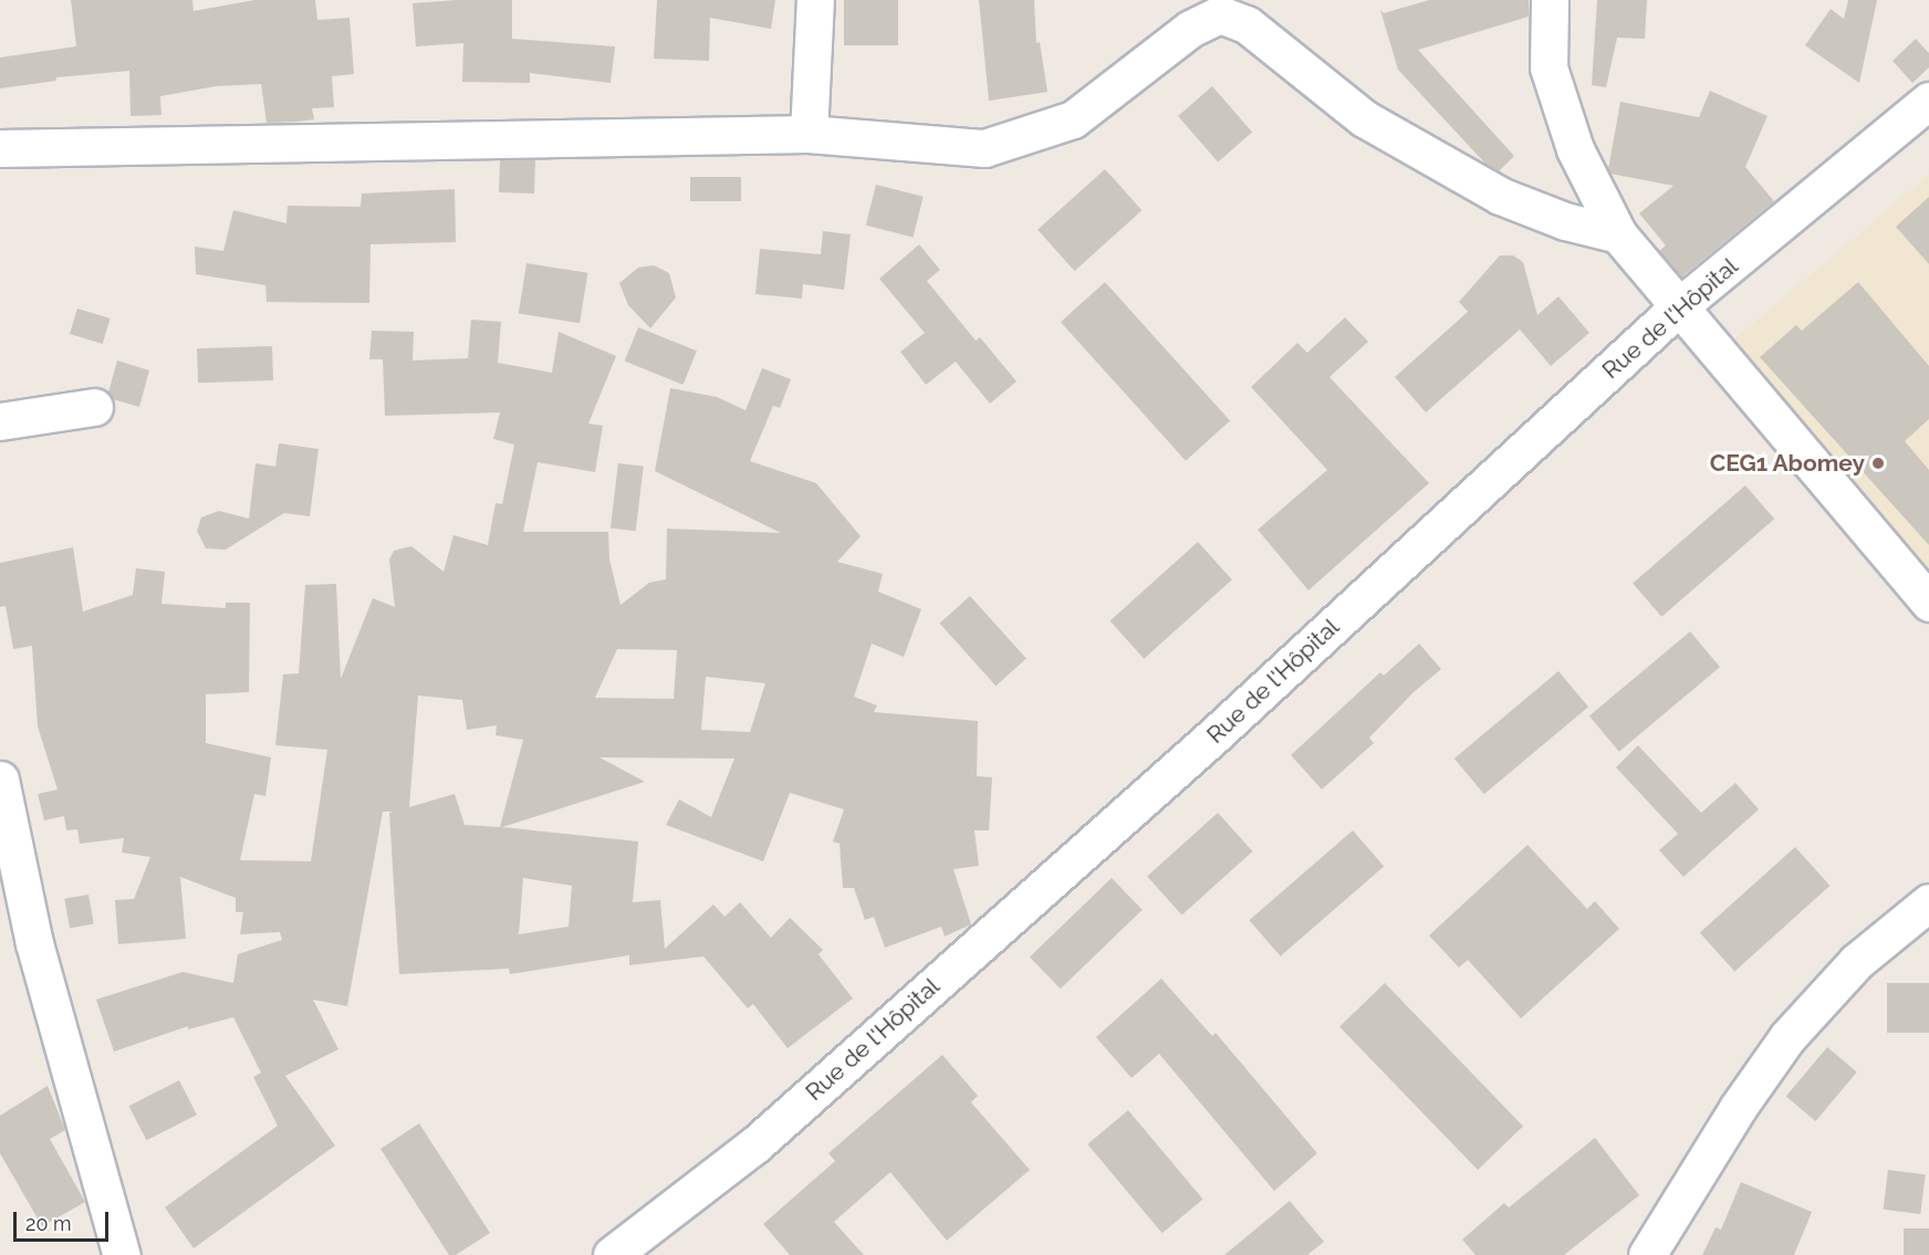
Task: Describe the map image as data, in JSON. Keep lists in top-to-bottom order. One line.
{"streets":{"street":["Rue de l'Hôpital"]},"places":["CEG1 Abomey"],"scale_bar":"20 m"}
